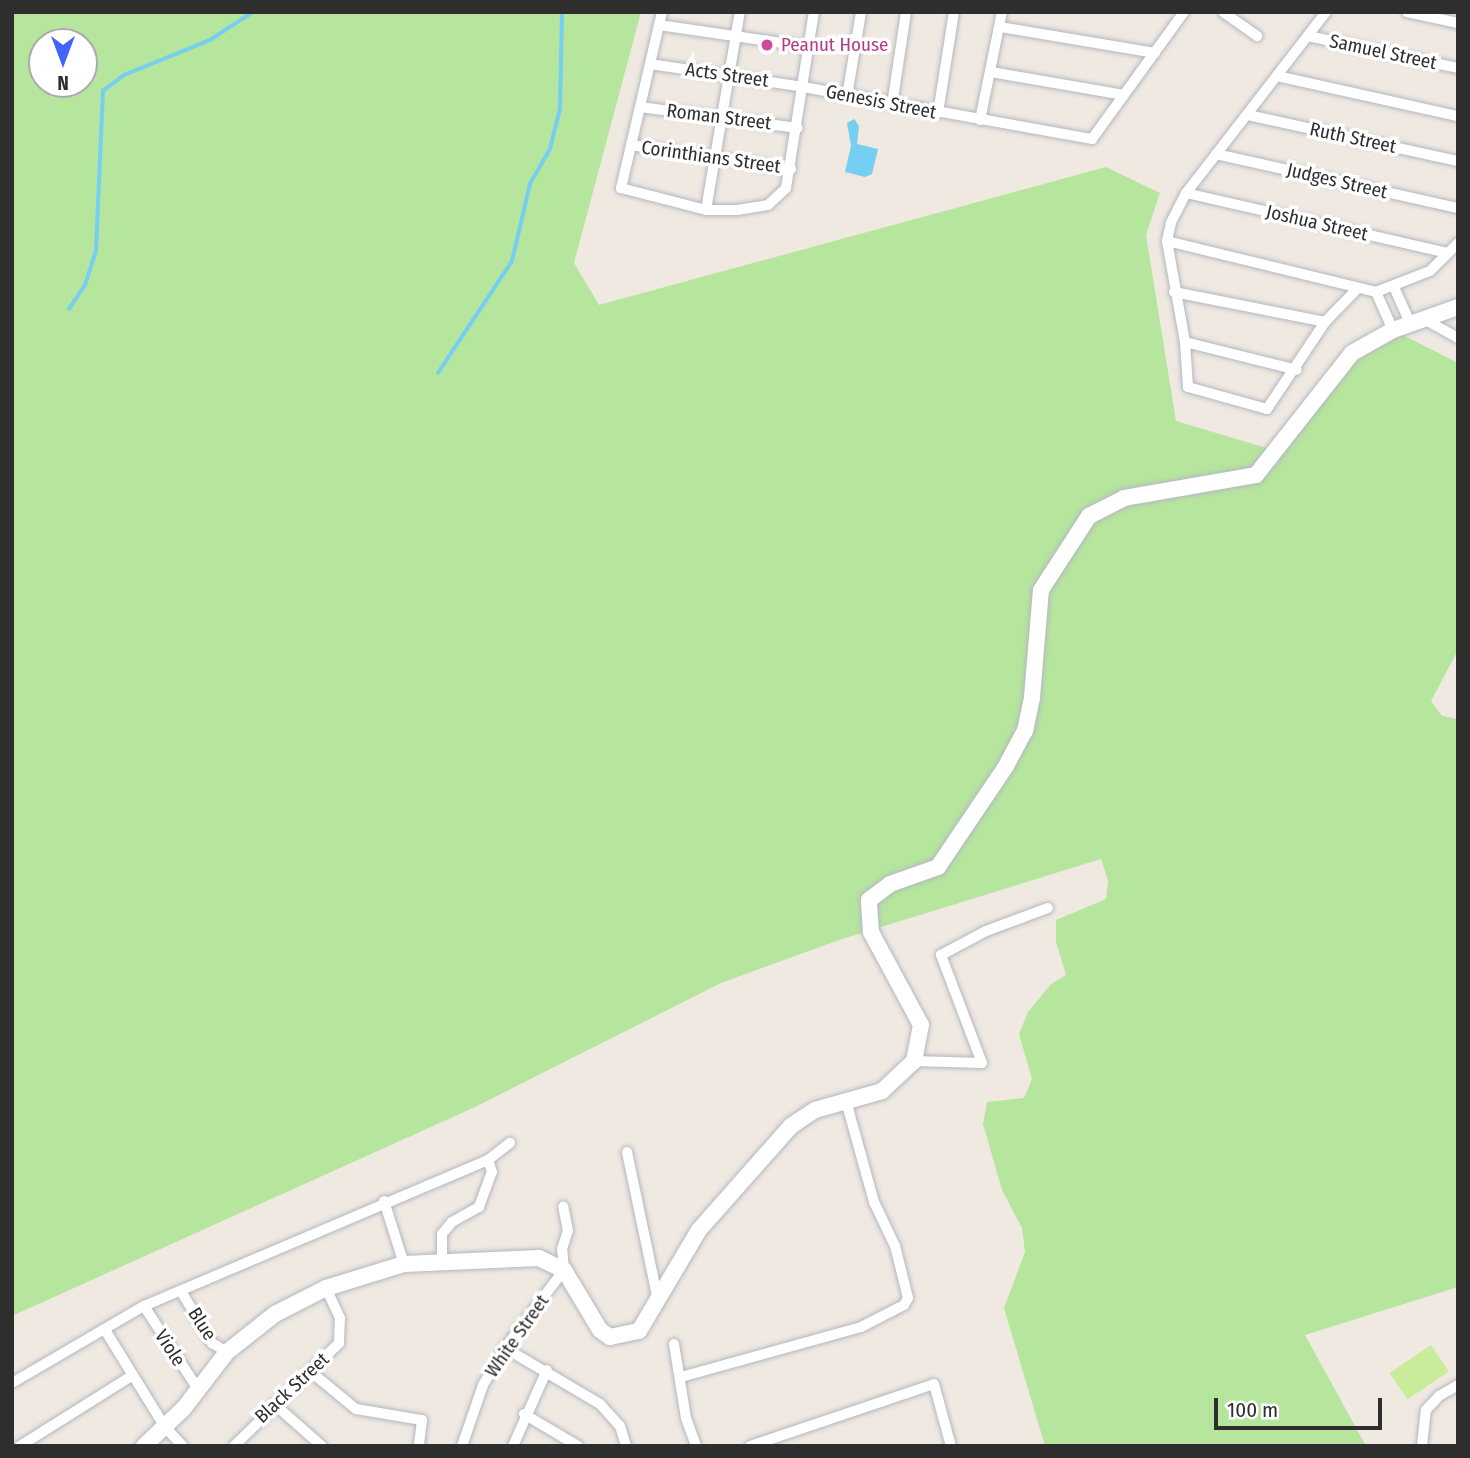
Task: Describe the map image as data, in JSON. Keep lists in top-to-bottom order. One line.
{"streets":{"street":["Samuel Street","Acts Street","Genesis Street","Roman Street","Ruth Street","Corinthians Street","Judges Street","Joshua Street","Blue","White Street","Viole","Black Street"]},"crossings":[["Acts Street","Genesis Street"],["Genesis Street","Roman Street"],["Genesis Street","Corinthians Street"]],"places":["Peanut House"],"scale_bar":"100 m","north":"bottom"}
